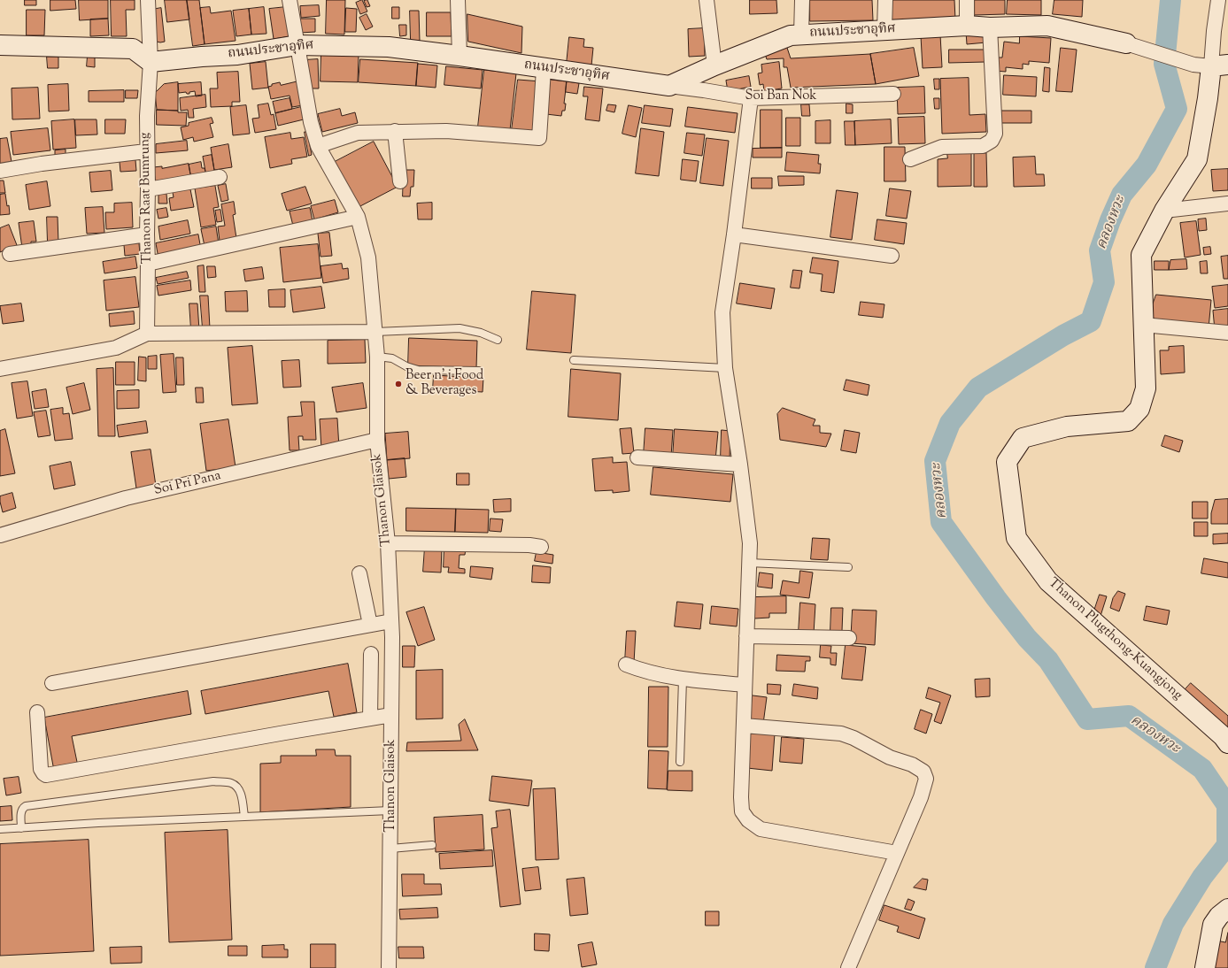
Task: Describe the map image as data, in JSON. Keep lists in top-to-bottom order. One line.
{"streets":{"street":["ถนนประชาอุทิศ","Soi Ban Nok","Thanon Raat Bumrung","Soi Pri Pana","Thanon Glaisok","Thanon Plugthong-Kuangjong"]},"crossings":[["ถนนประชาอุทิศ","Soi Ban Nok"],["ถนนประชาอุทิศ","Thanon Raat Bumrung"],["ถนนประชาอุทิศ","Thanon Glaisok"],["Soi Pri Pana","Thanon Glaisok"]],"water":["คลองหวะ"],"places":["Beer n' i Food & Beverages"]}
